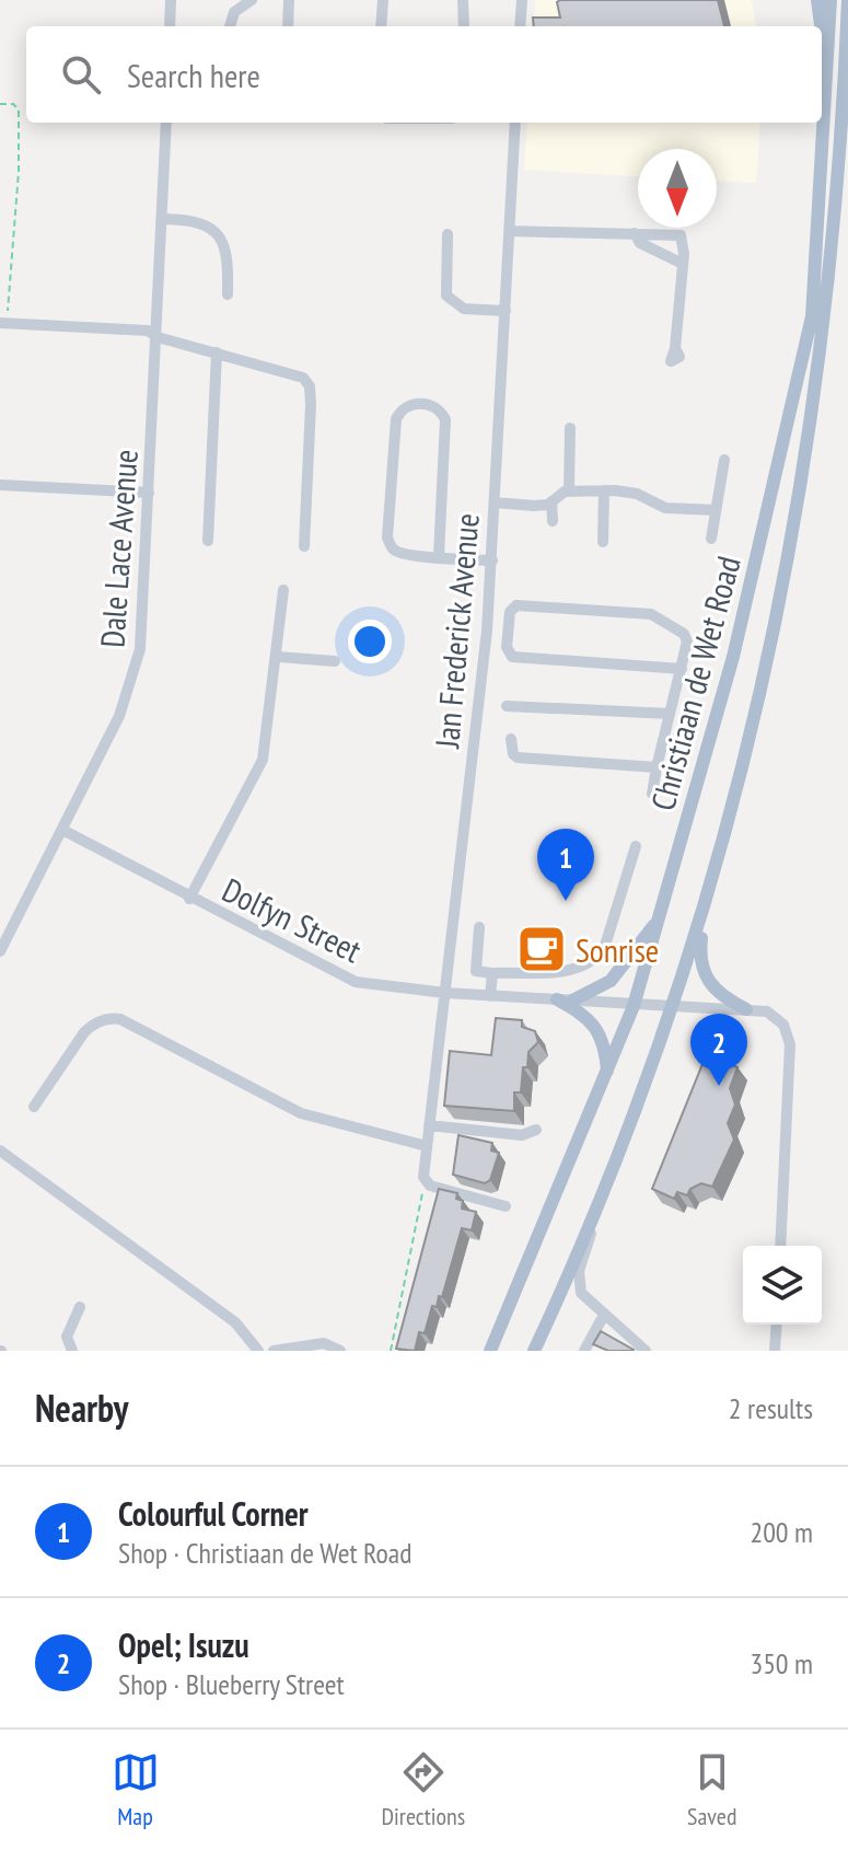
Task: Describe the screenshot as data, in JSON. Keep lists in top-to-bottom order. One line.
{"streets":{"main road":["Christiaan de Wet Road"],"street":["Dale Lace Avenue","Jan Frederick Avenue","Dolfyn Street"]},"crossings":[["Dale Lace Avenue","Dolfyn Street"],["Jan Frederick Avenue","Dolfyn Street"],["Christiaan de Wet Road","Dolfyn Street"]],"places":{"cafe":["Sonrise"]},"north":"bottom","page":{"search":"Search here","pins":["1","2"],"heading":["Nearby","2 results"],"list":[{"mark":"1","name":"Colourful Corner","note":"Shop · Christiaan de Wet Road","value":"200 m"},{"mark":"2","name":"Opel; Isuzu","note":"Shop · Blueberry Street","value":"350 m"}],"nav":["Map","Directions","Saved"]}}
